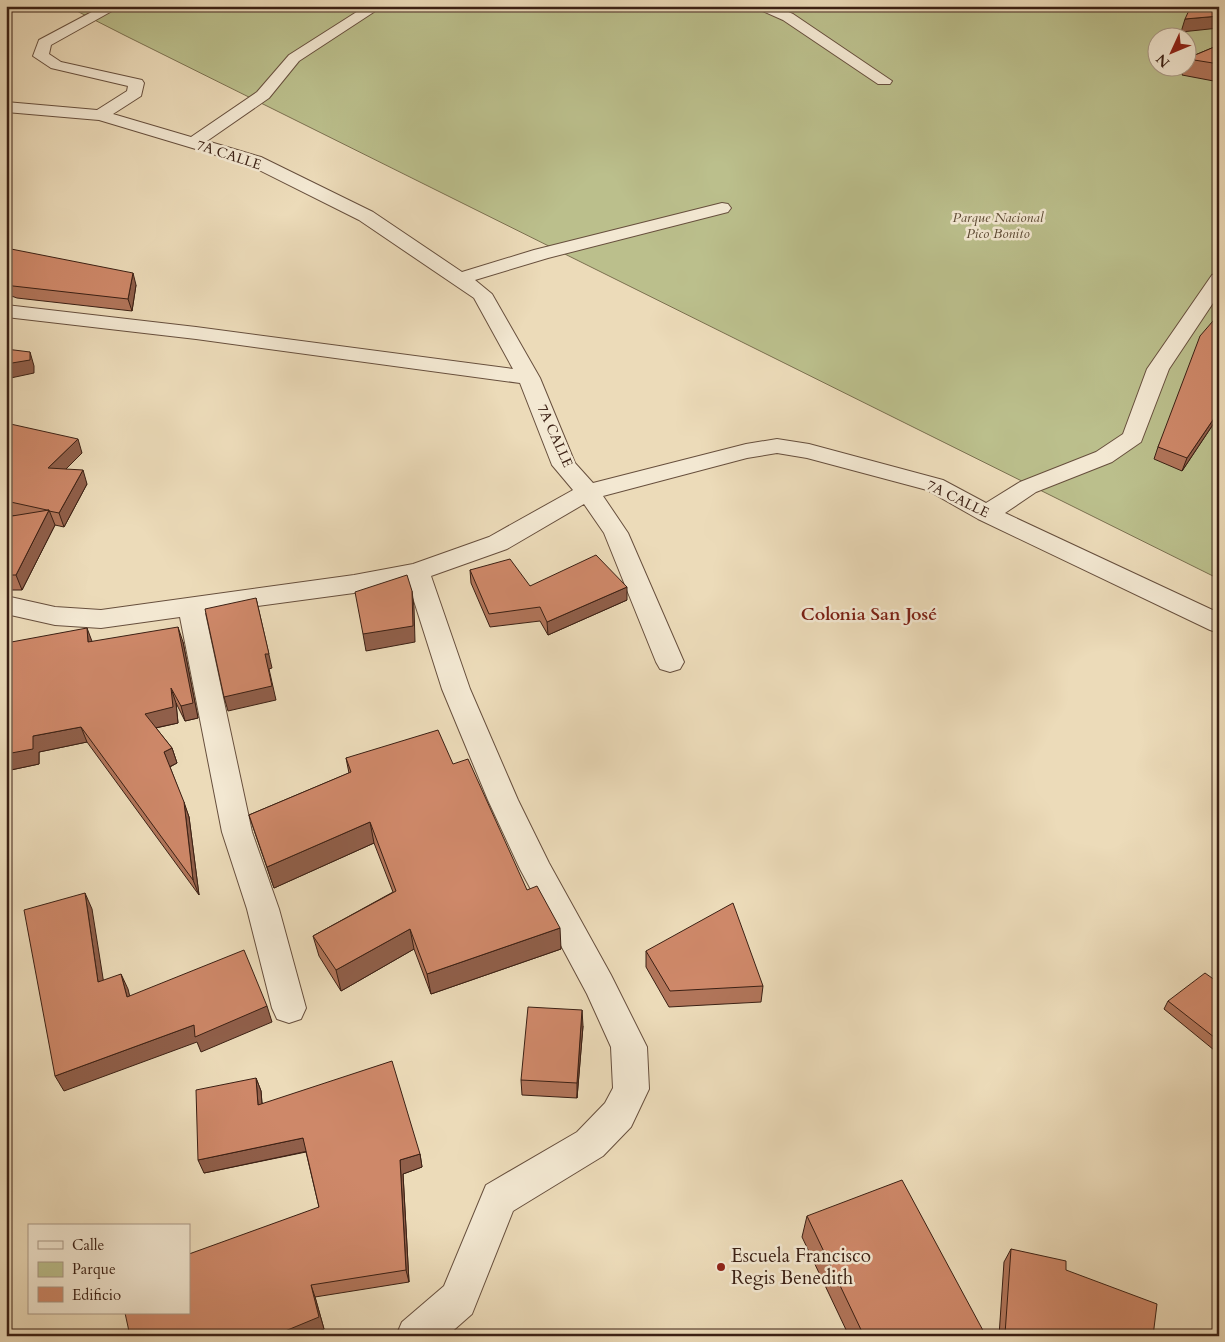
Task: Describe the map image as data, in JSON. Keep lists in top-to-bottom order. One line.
{"streets":{"street":["7A CALLE"]},"districts":["Colonia San José"],"parks":["Parque Nacional Pico Bonito"],"places":["Escuela Francisco Regis Benedith"],"legend":["Calle","Parque","Edificio"],"north":"bottom left"}
